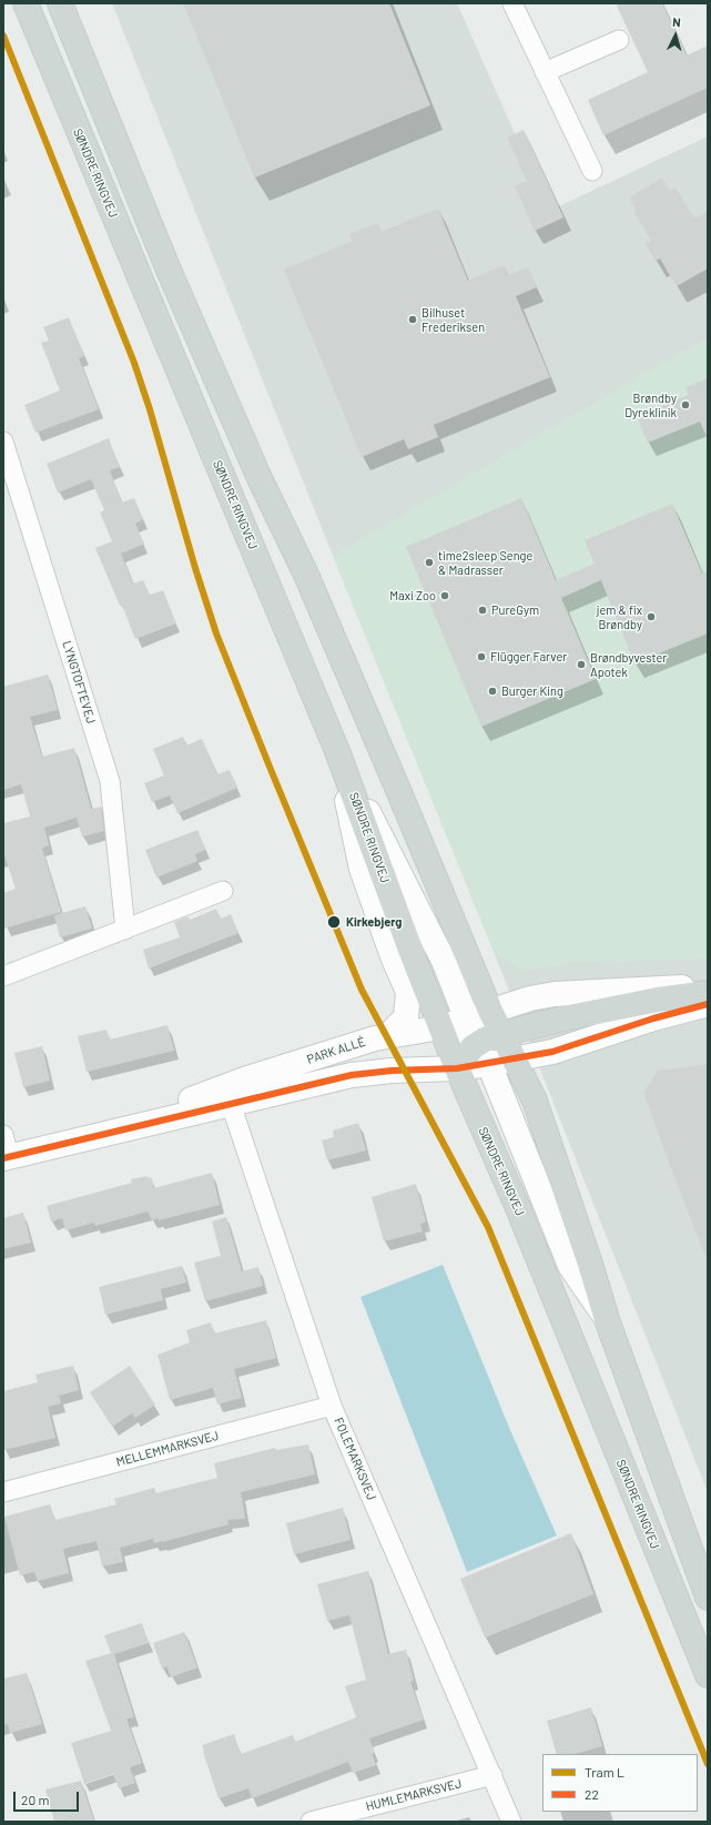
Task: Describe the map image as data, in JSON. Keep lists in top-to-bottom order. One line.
{"streets":{"main road":["SØNDRE RINGVEJ"],"street":["LYNGTOFTEVEJ","PARK ALLÉ","MELLEMMARKSVEJ","FOLEMARKSVEJ","HUMLEMARKSVEJ"]},"crossings":[["SØNDRE RINGVEJ","PARK ALLÉ"],["PARK ALLÉ","FOLEMARKSVEJ"],["MELLEMMARKSVEJ","FOLEMARKSVEJ"],["FOLEMARKSVEJ","HUMLEMARKSVEJ"]],"places":["Bilhuset Frederiksen","Brøndby Dyreklinik","time2sleep Senge & Madrasser","Maxi Zoo","PureGym","jem & fix Brøndby","Flügger Farver","Brøndbyvester Apotek","Burger King","Kirkebjerg"],"lines":["tram line L","transit line 22"],"legend":["Tram L","22"],"scale_bar":"20 m","north":"top"}
